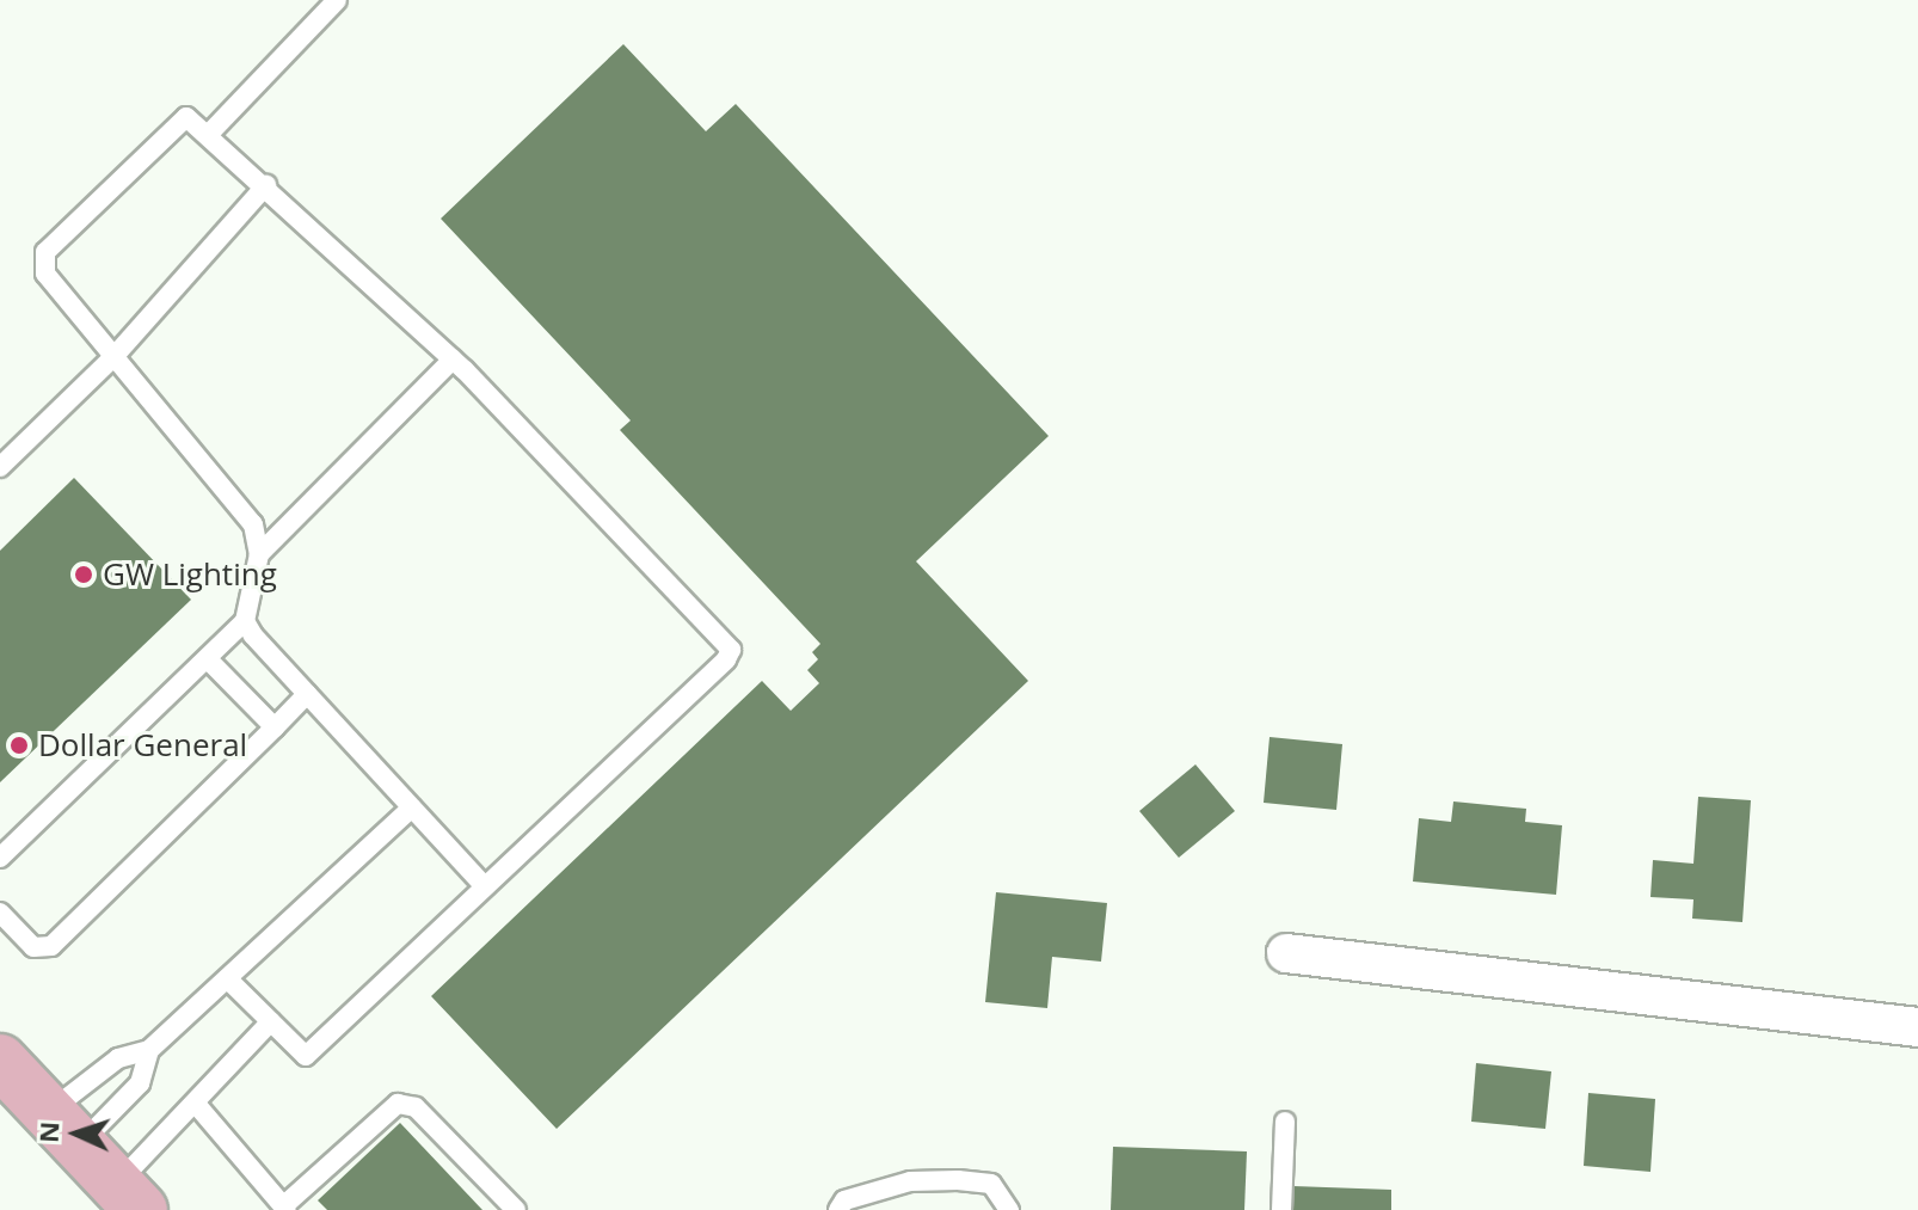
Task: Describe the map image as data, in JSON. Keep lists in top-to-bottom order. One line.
{"places":["GW Lighting","Dollar General"],"north":"left"}
